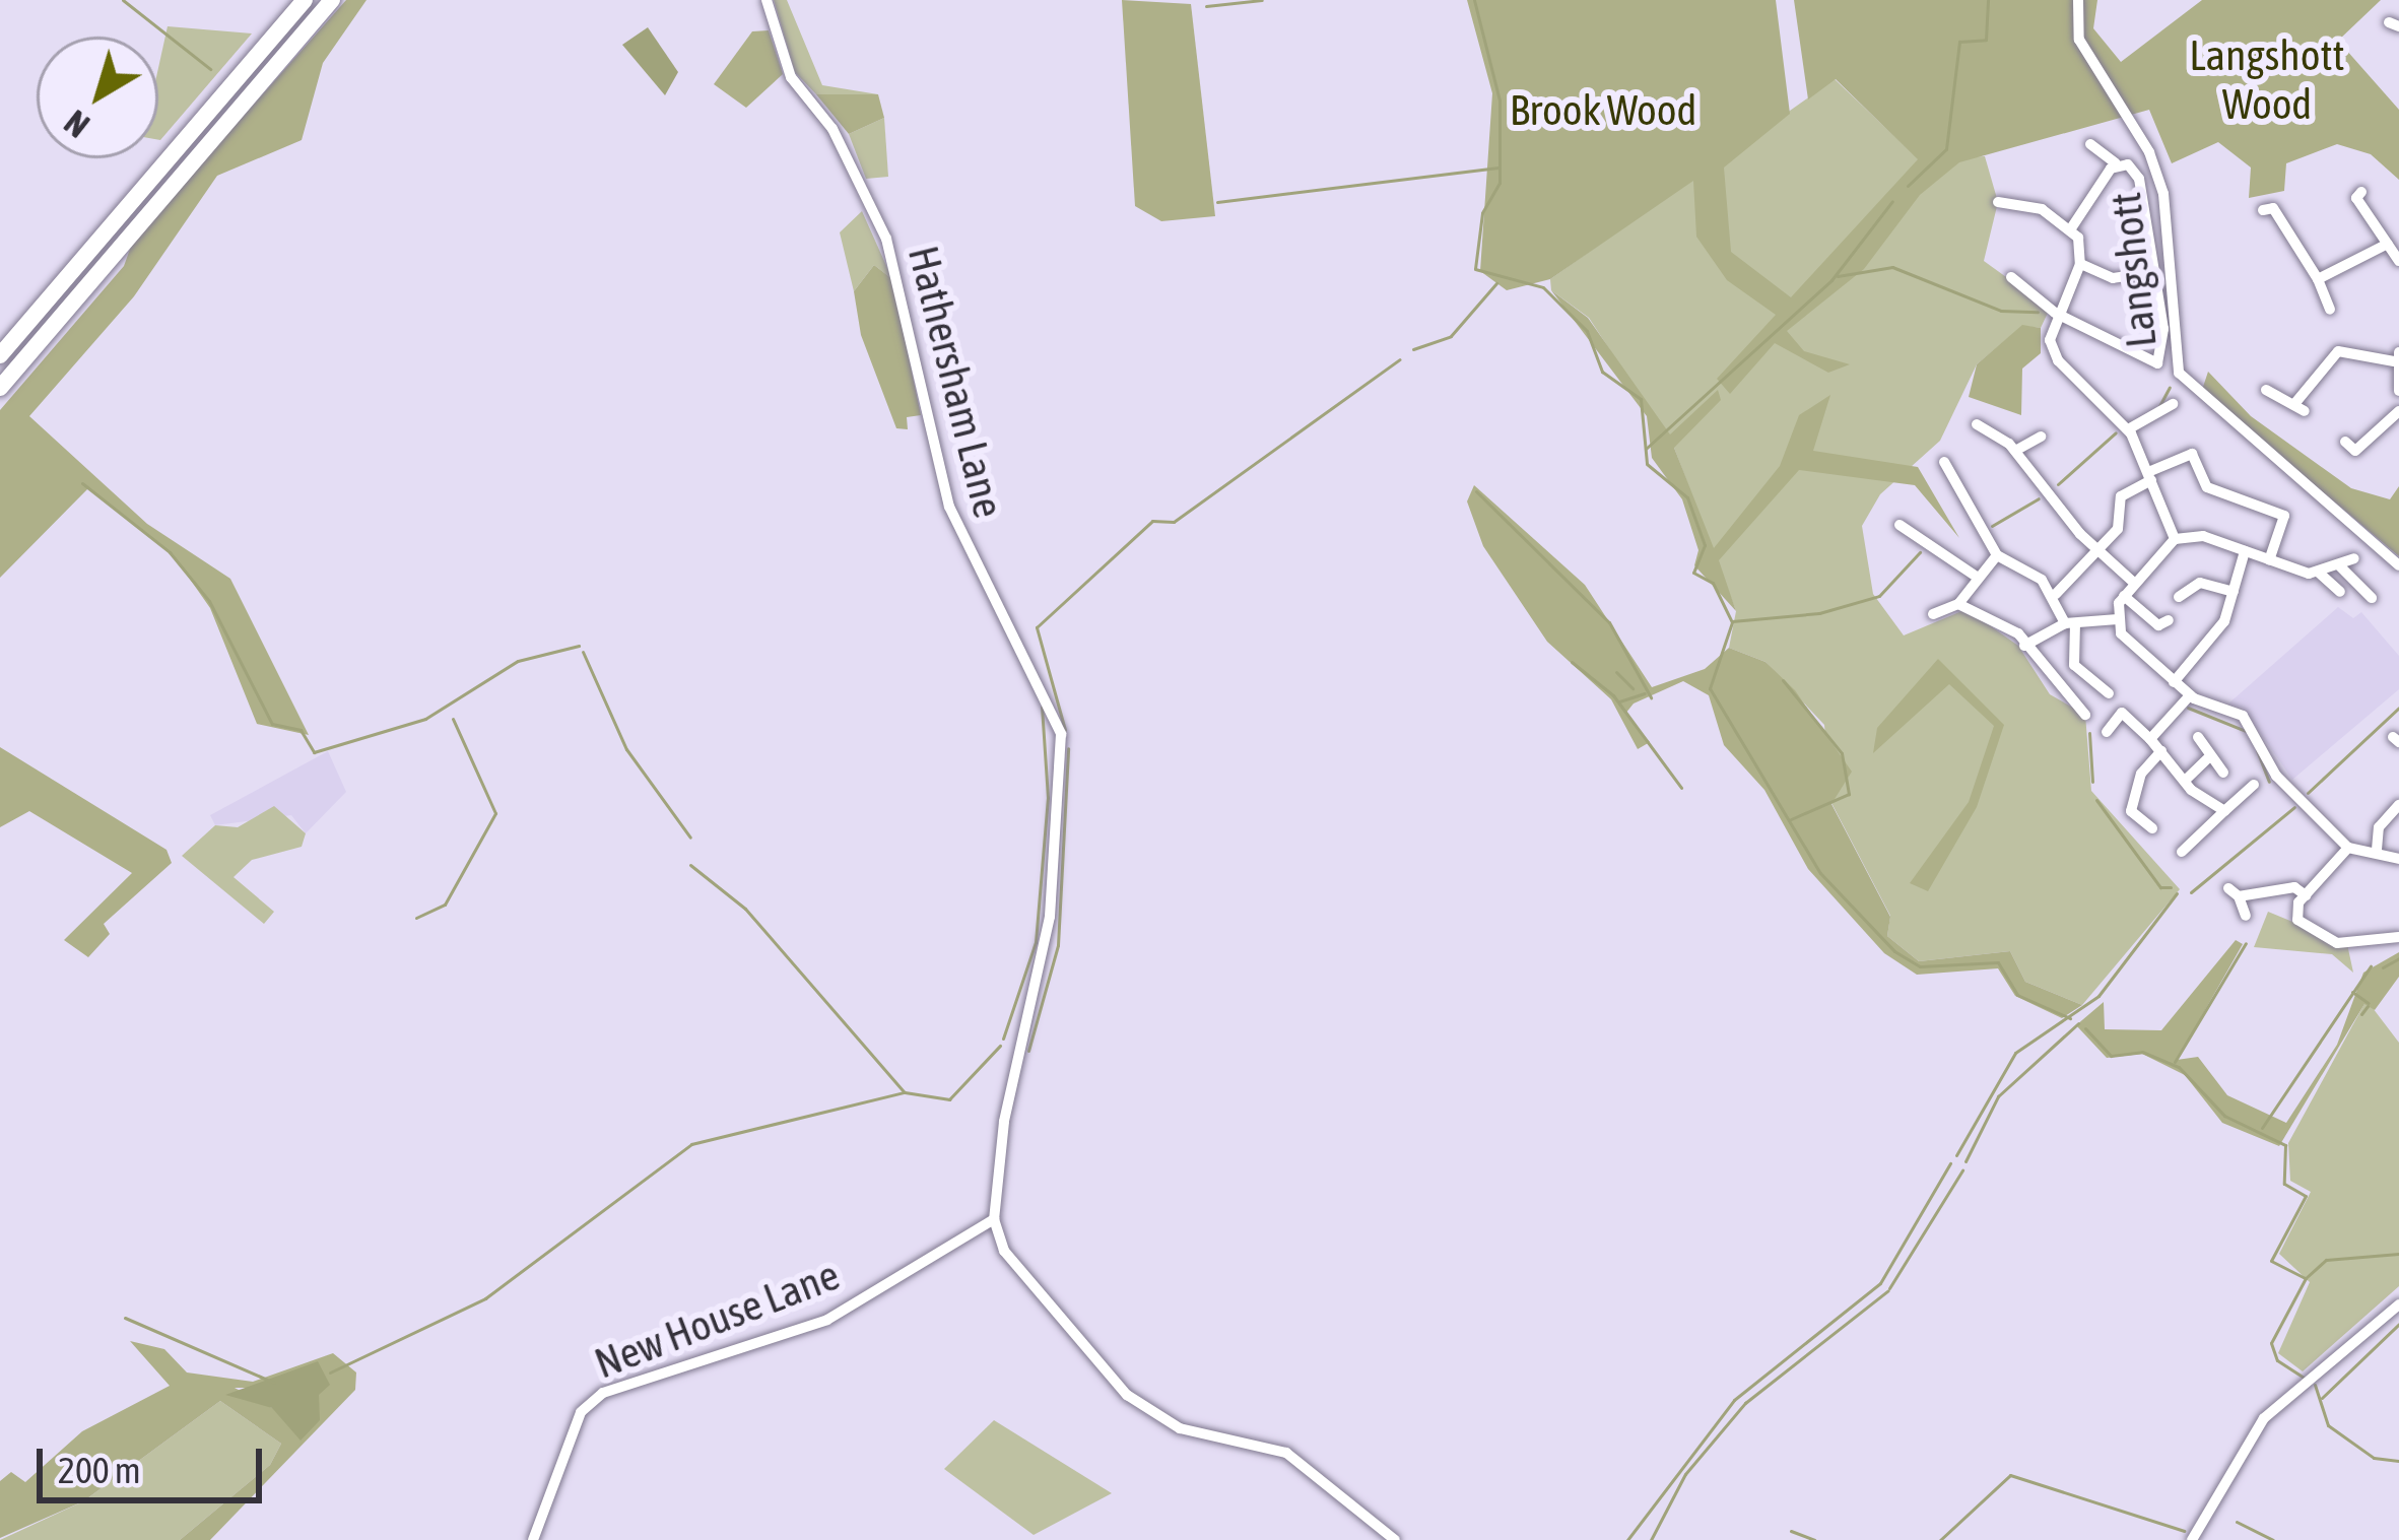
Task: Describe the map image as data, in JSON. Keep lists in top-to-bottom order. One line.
{"streets":{"street":["Langshott","Hathersham Lane","New House Lane"]},"crossings":[["Hathersham Lane","New House Lane"]],"parks":["Langshott Wood","Brook Wood"],"scale_bar":"200 m","north":"bottom left"}
